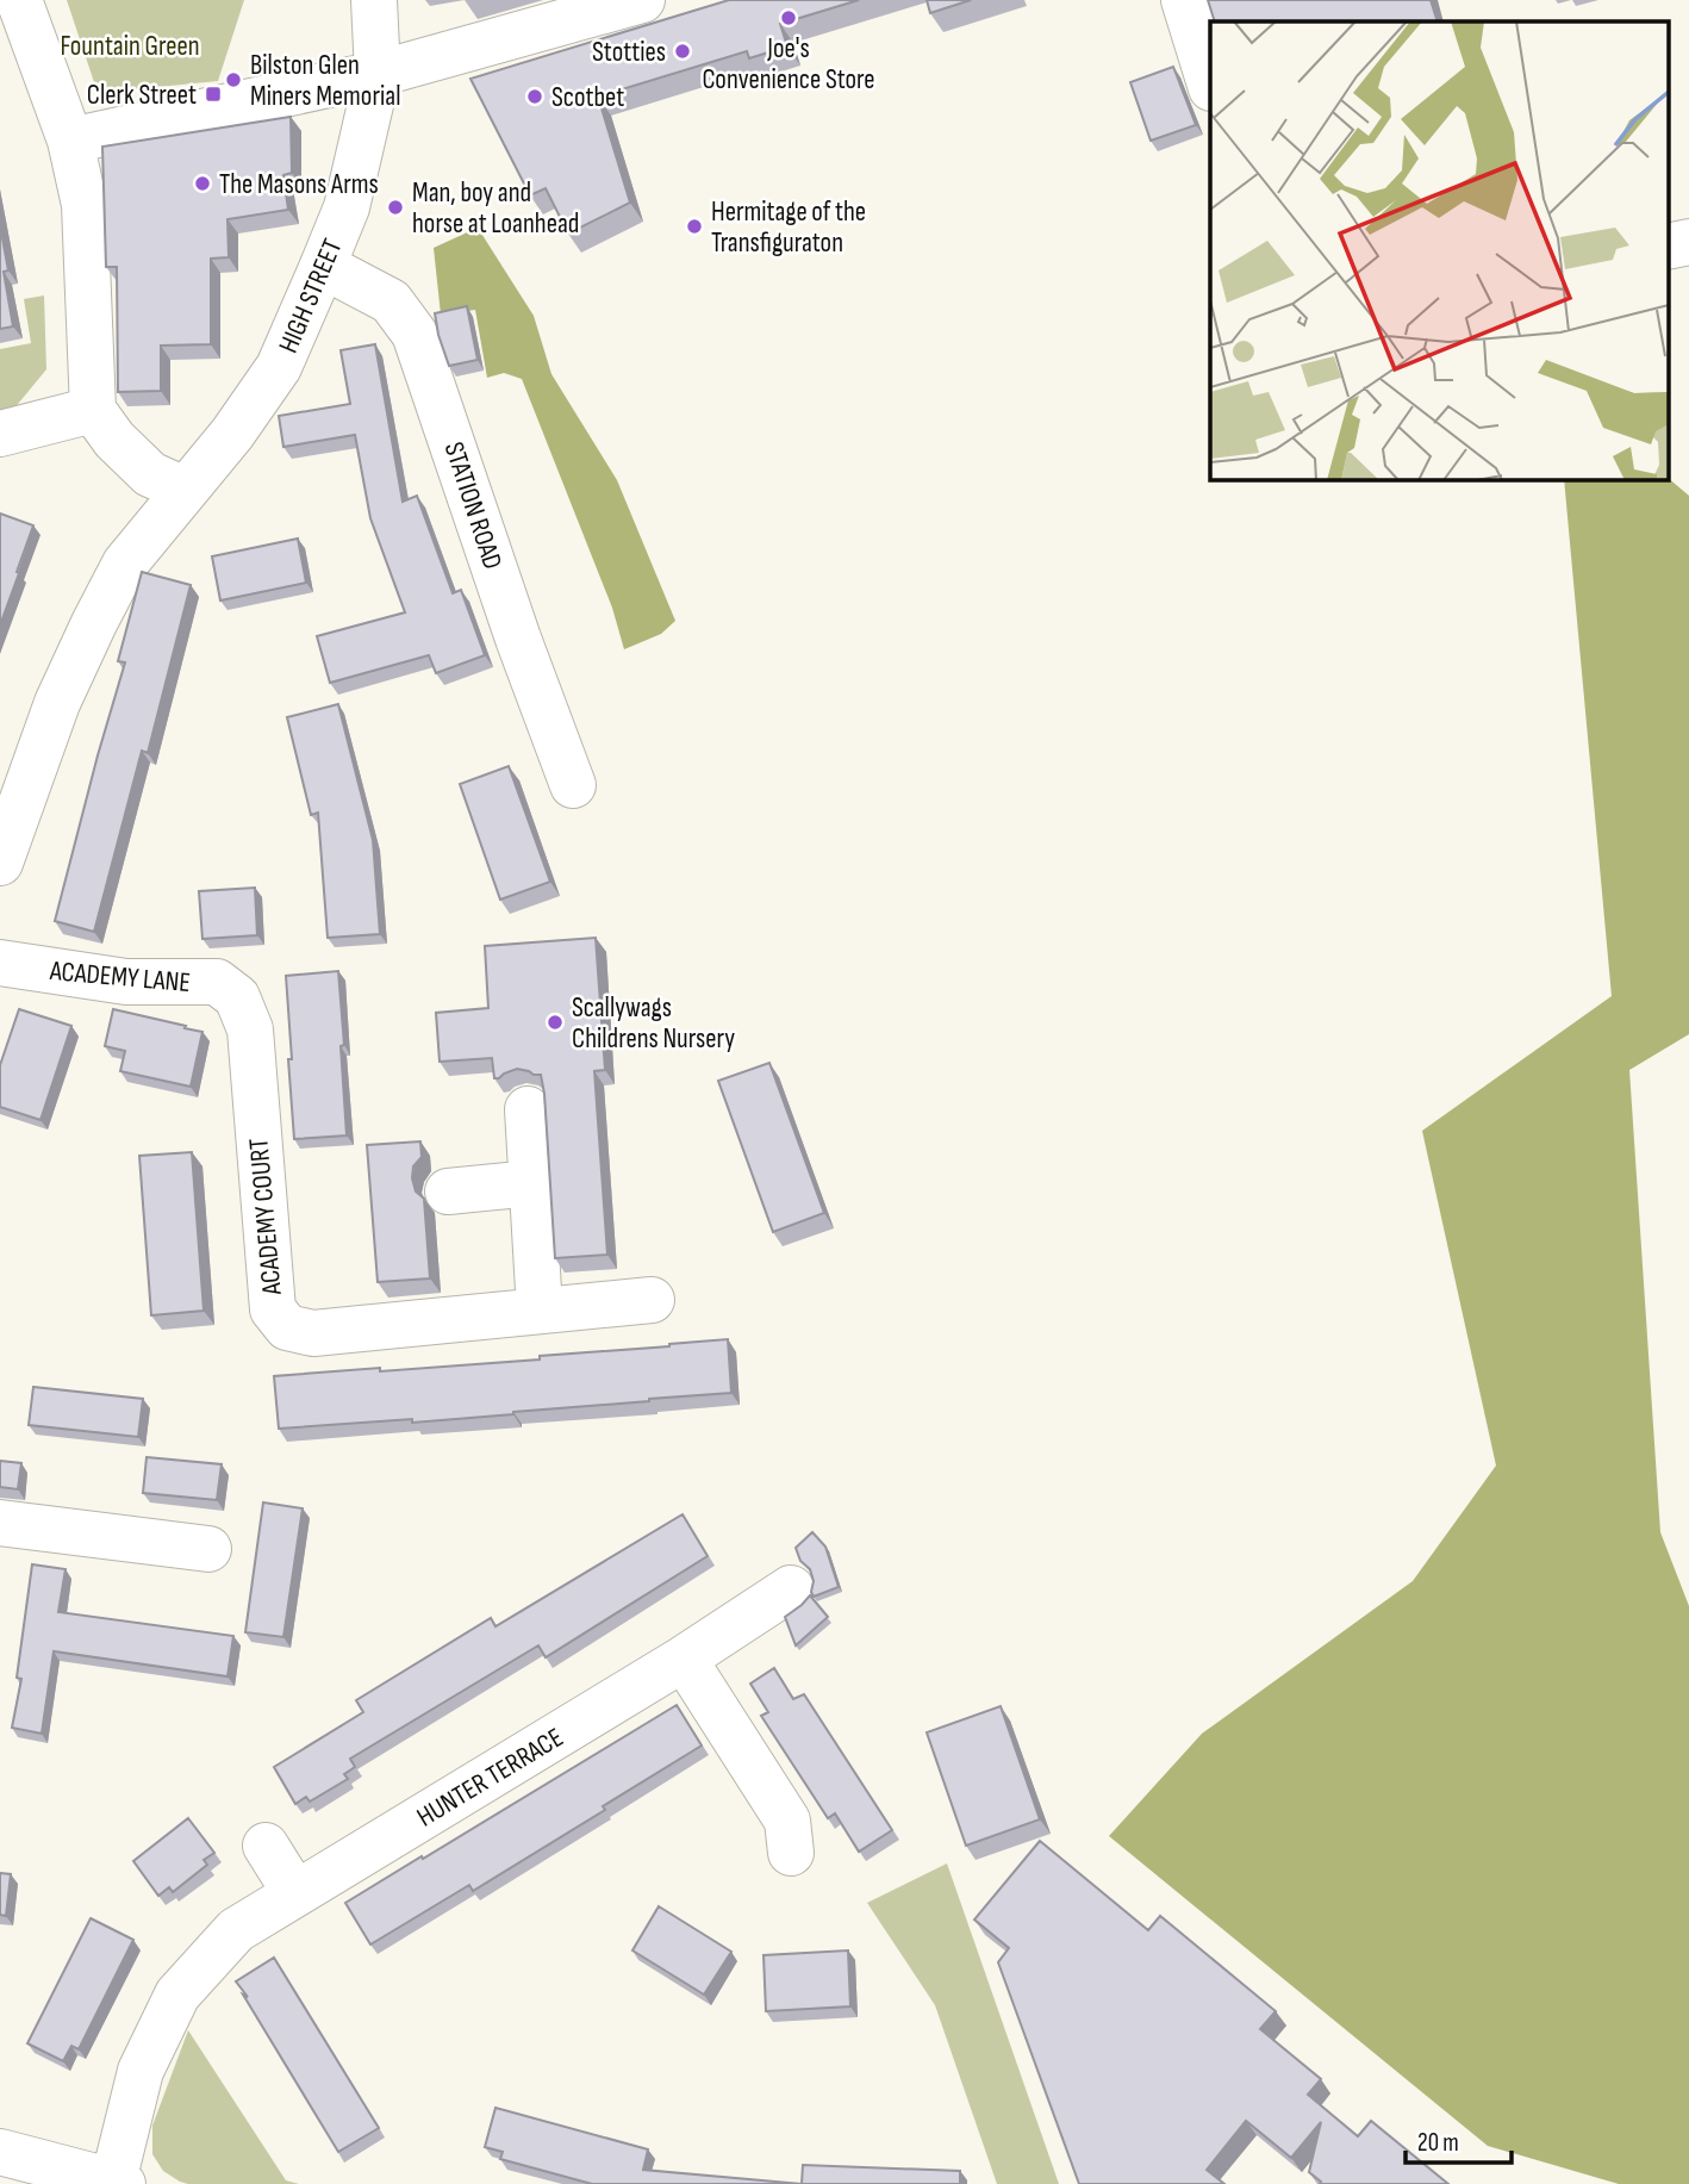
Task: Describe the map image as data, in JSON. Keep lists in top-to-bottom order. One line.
{"streets":{"street":["HIGH STREET","STATION ROAD","ACADEMY LANE","ACADEMY COURT","HUNTER TERRACE"]},"crossings":[["HIGH STREET","STATION ROAD"],["ACADEMY LANE","ACADEMY COURT"]],"parks":["Fountain Green"],"places":{"other":["Joe's Convenience Store","Stotties","Bilston Glen Miners Memorial","Scotbet","The Masons Arms","Man, boy and horse at Loanhead","Hermitage of the Transfiguraton","Scallywags Childrens Nursery"],"transit":["Clerk Street"]},"scale_bar":"20 m"}
